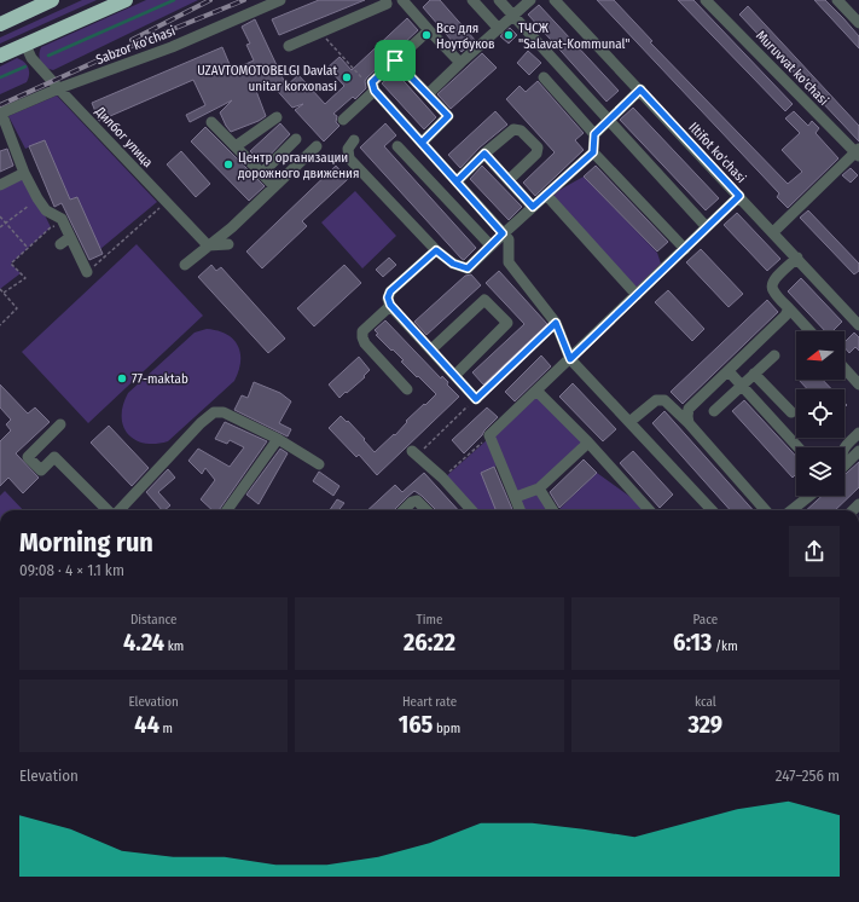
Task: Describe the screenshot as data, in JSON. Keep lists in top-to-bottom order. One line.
{"streets":{"street":["Sabzor ko'chasi","Muruvvat ko'chasi","Дилбог улица","Iltifot ko'chasi"]},"crossings":[["Sabzor ko'chasi","Дилбог улица"]],"places":["Все для Ноутбуков","ТЧСЖ \"Salavat-Kommunal\"","UZAVTOMOTOBELGI Davlat unitar korxonasi","Центр организации дорожного движения","77-maktab"],"north":"left","page":{"heading":["Morning run","09:08 · 4 × 1.1 km"],"stats":[["Distance","4.24 km"],["Time","26:22"],["Pace","6:13 /km"],["Elevation","44 m"],["Heart rate","165 bpm"],["kcal","329"]],"chart":["Elevation","247–256 m"]}}
